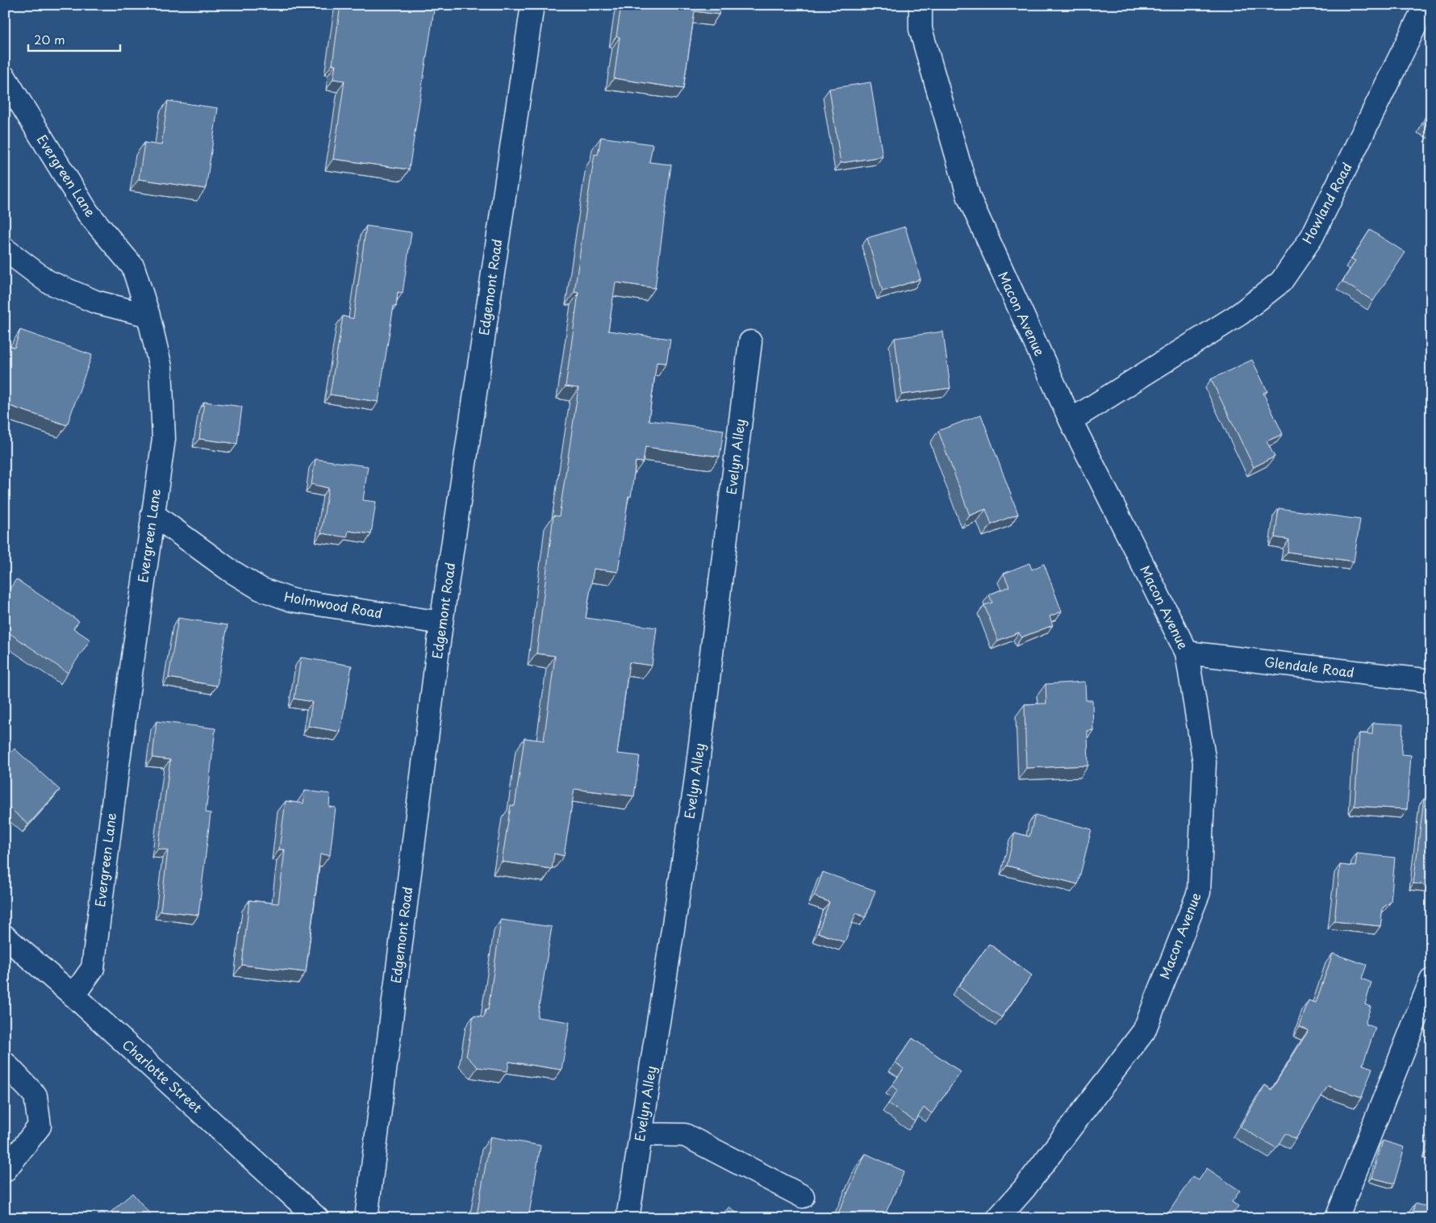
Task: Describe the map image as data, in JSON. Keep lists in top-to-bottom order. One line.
{"streets":{"street":["Evergreen Lane","Howland Road","Edgemont Road","Macon Avenue","Evelyn Alley","Holmwood Road","Glendale Road","Charlotte Street"]},"crossings":[["Evergreen Lane","Holmwood Road"],["Evergreen Lane","Charlotte Street"],["Howland Road","Macon Avenue"],["Edgemont Road","Holmwood Road"],["Macon Avenue","Glendale Road"]],"scale_bar":"20 m"}
